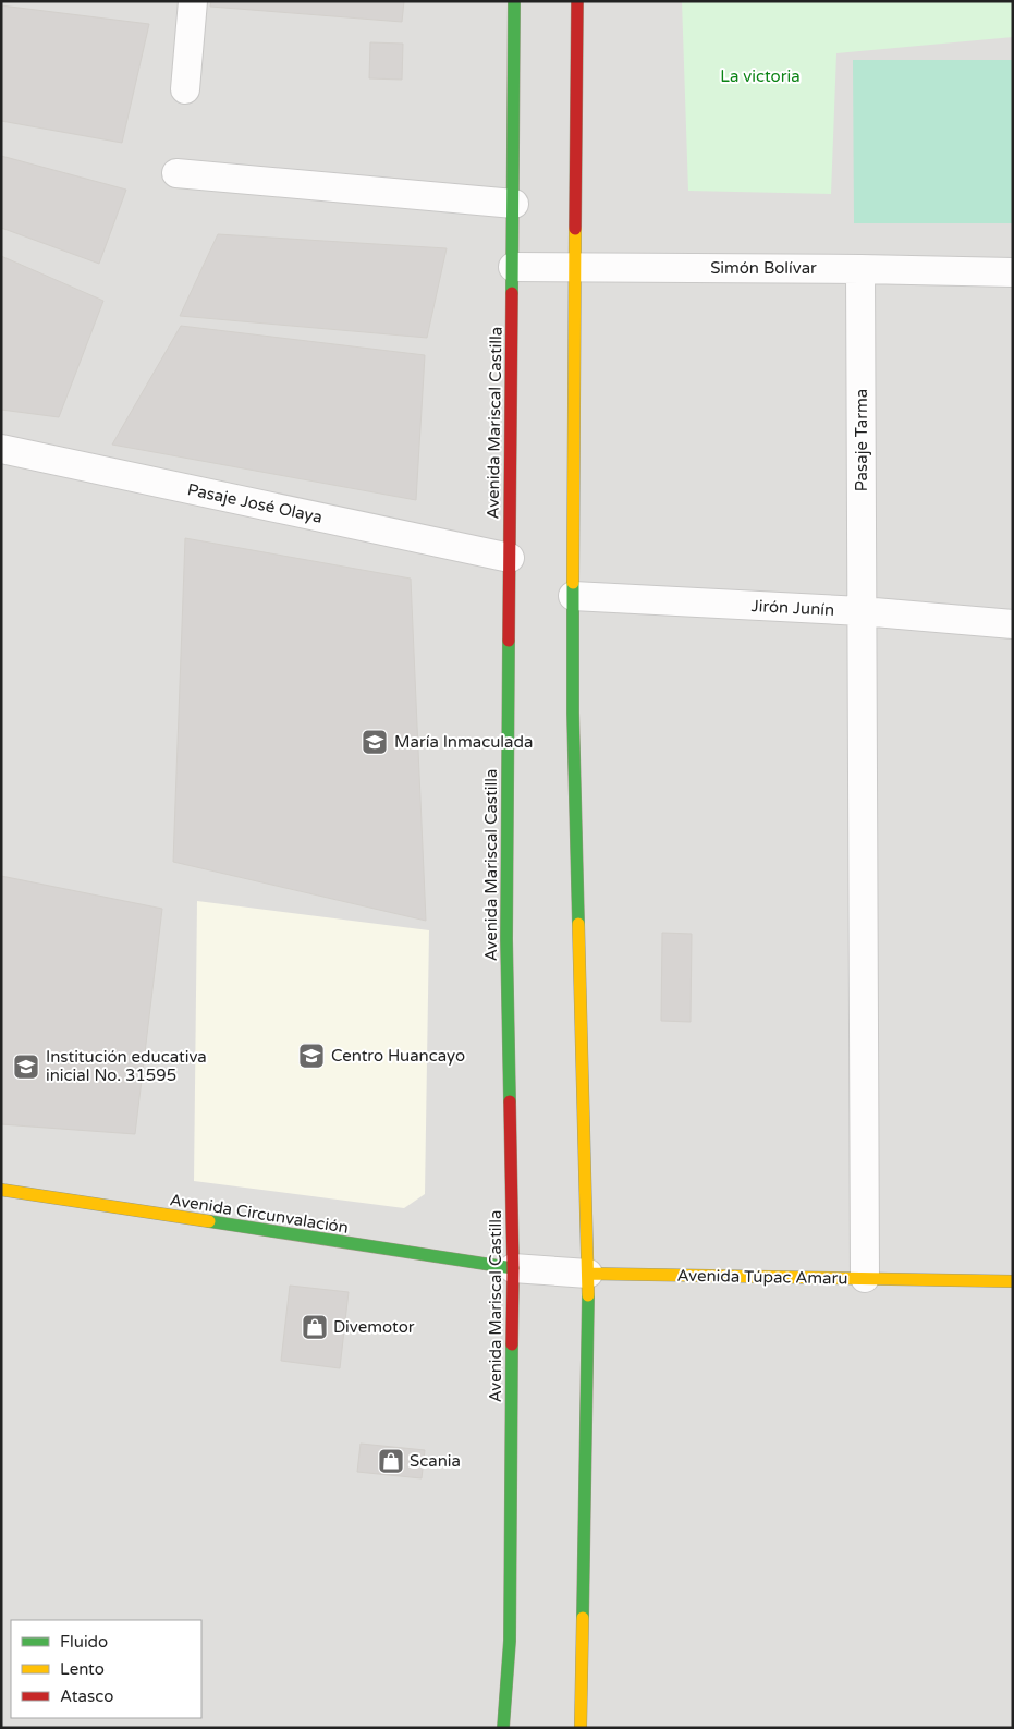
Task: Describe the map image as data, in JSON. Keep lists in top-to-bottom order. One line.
{"streets":{"main road":["Avenida Mariscal Castilla","Avenida Circunvalación","Avenida Túpac Amaru"],"street":["Simón Bolívar","Pasaje Tarma","Pasaje José Olaya","Jirón Junín"]},"crossings":[["Simón Bolívar","Avenida Mariscal Castilla"],["Simón Bolívar","Pasaje Tarma"],["Avenida Mariscal Castilla","Pasaje José Olaya"],["Avenida Mariscal Castilla","Avenida Circunvalación"],["Avenida Mariscal Castilla","Avenida Túpac Amaru"],["Pasaje Tarma","Jirón Junín"],["Pasaje Tarma","Avenida Túpac Amaru"],["Avenida Circunvalación","Avenida Túpac Amaru"]],"parks":["La victoria"],"places":{"school or university":["María Inmaculada","Centro Huancayo","Institución educativa inicial No. 31595"],"shop":["Divemotor","Scania"]},"legend":["Fluido","Lento","Atasco"]}
